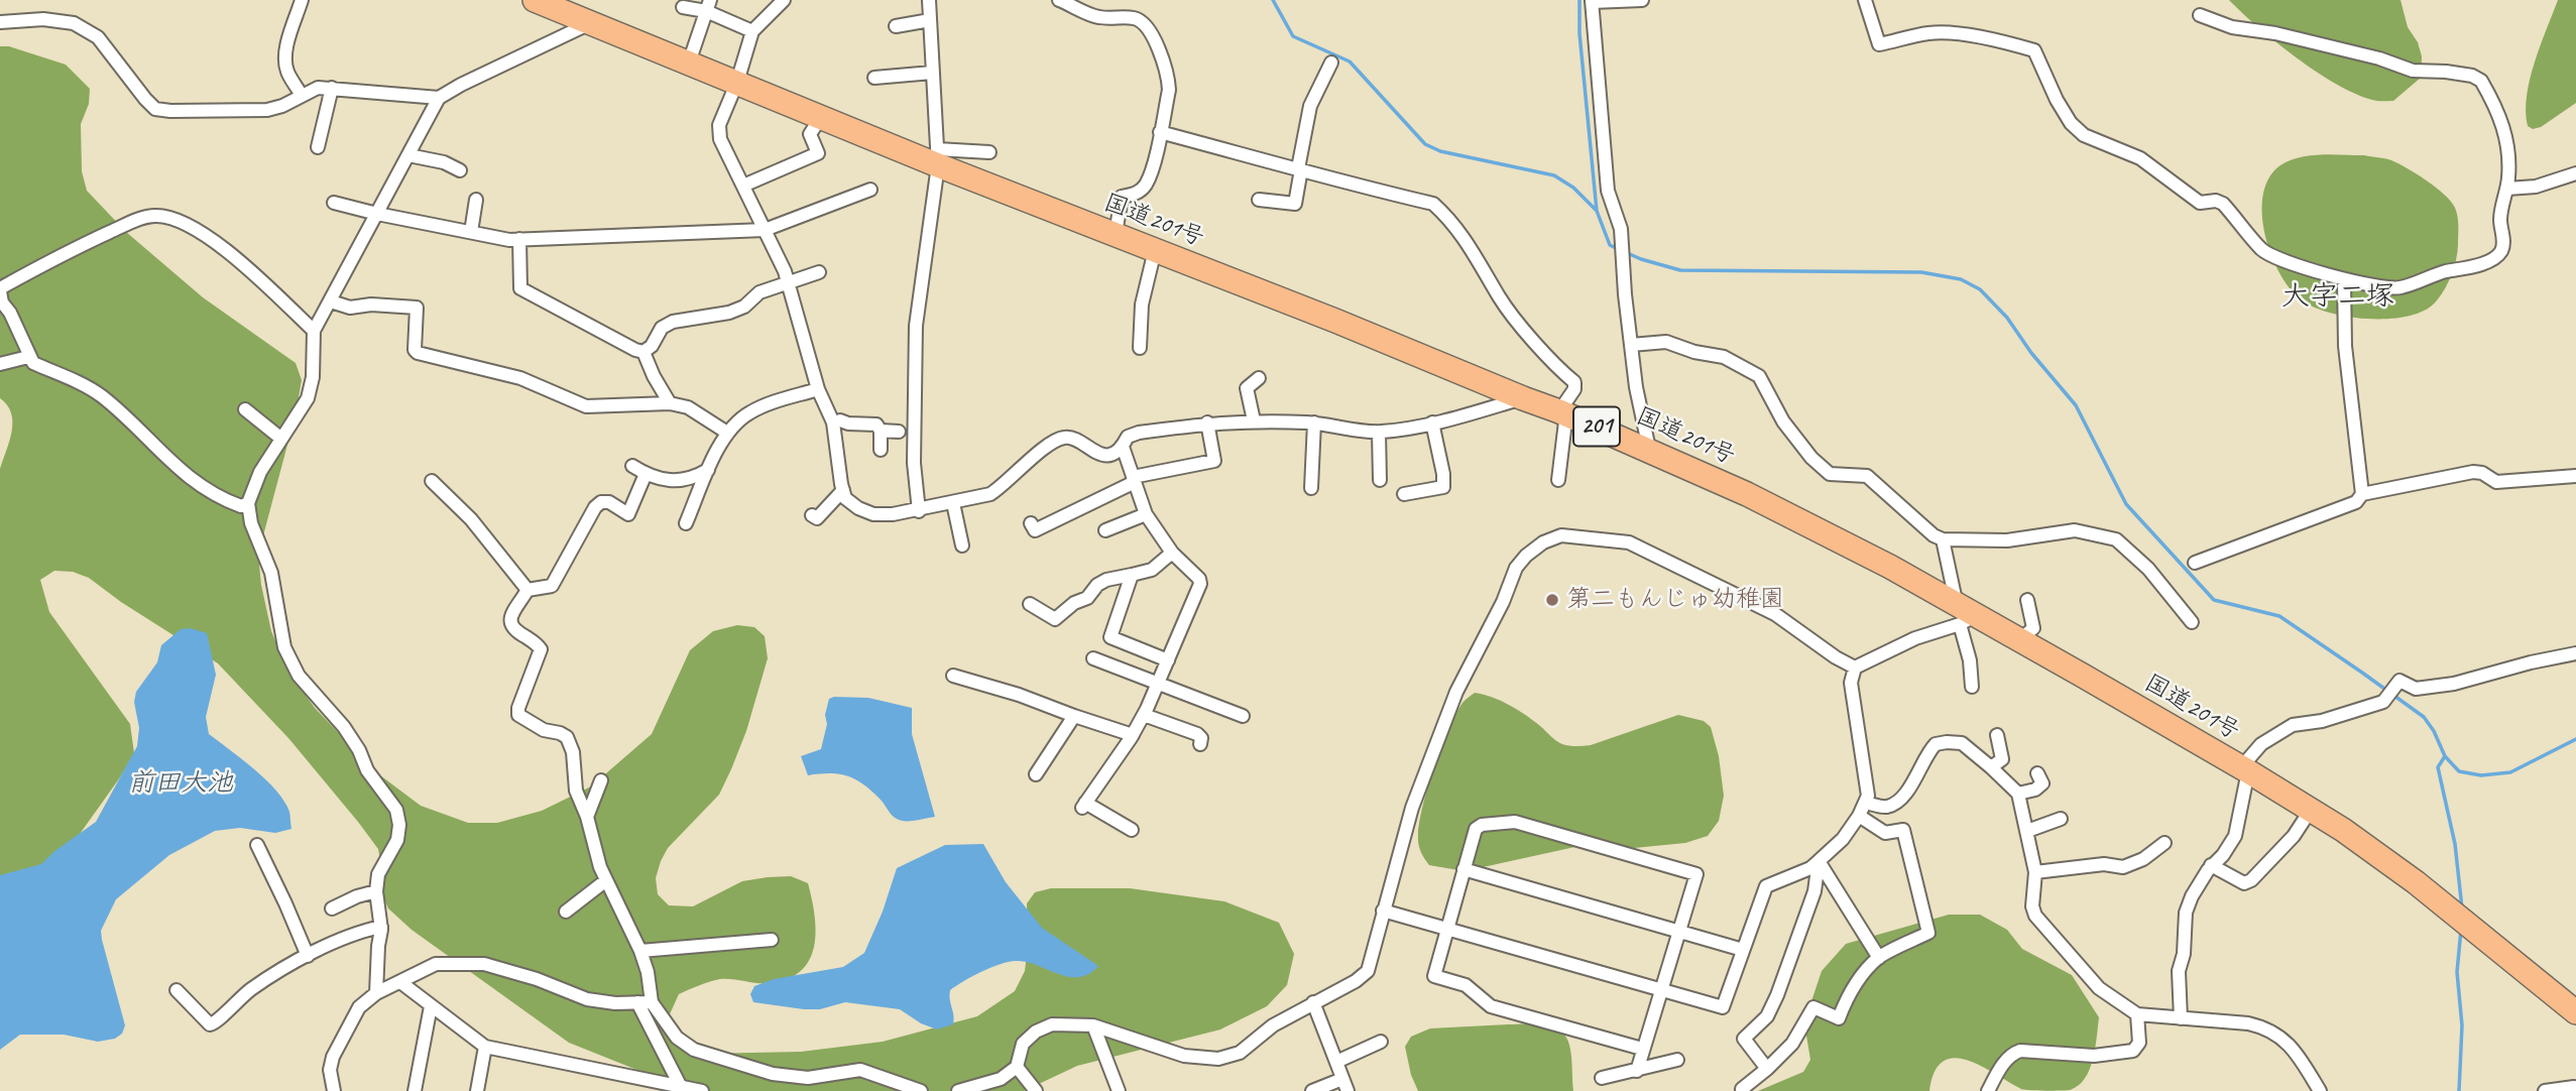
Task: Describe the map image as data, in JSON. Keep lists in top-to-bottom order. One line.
{"streets":{"highway":["国道201号","201"]},"districts":["大字二塚"],"water":["前田大池"],"places":["第二もんじゅ幼稚園"]}
